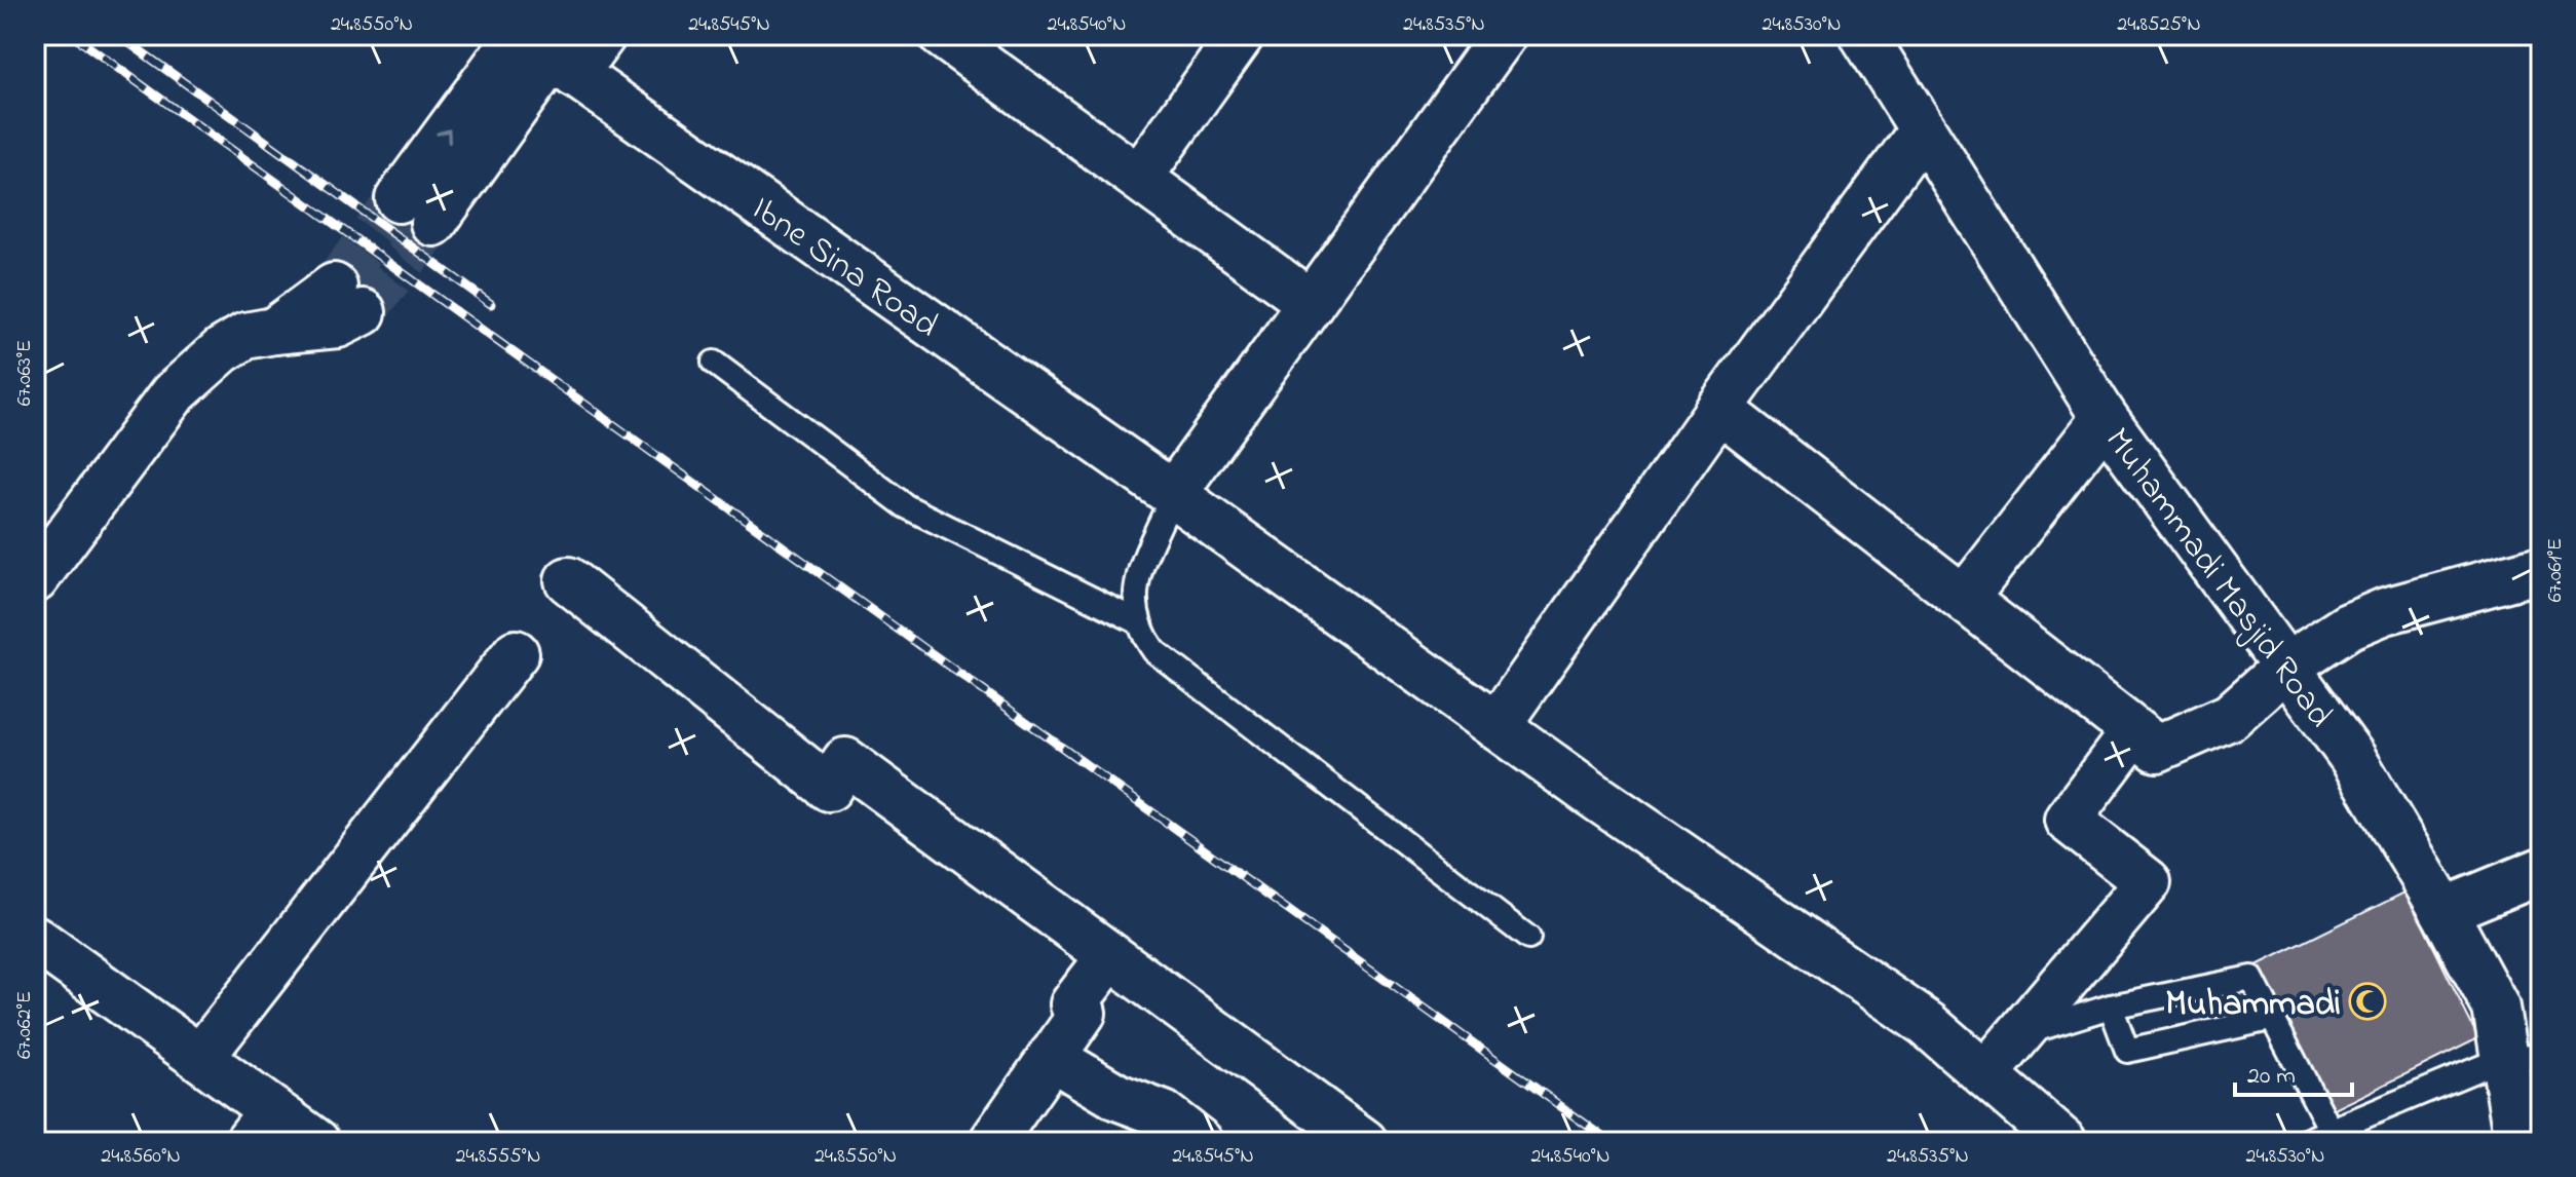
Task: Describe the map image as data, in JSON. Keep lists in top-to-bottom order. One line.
{"streets":{"street":["Ibne Sina Road","Muhammadi Masjid Road"]},"places":{"mosque":["Muhammadi"]},"scale_bar":"20 m","coordinates":["24.8550°N","24.8545°N","24.8540°N","24.8535°N","24.8530°N","24.8525°N","67.063°E","67.061°E","67.062°E","24.8560°N","24.8555°N"]}
